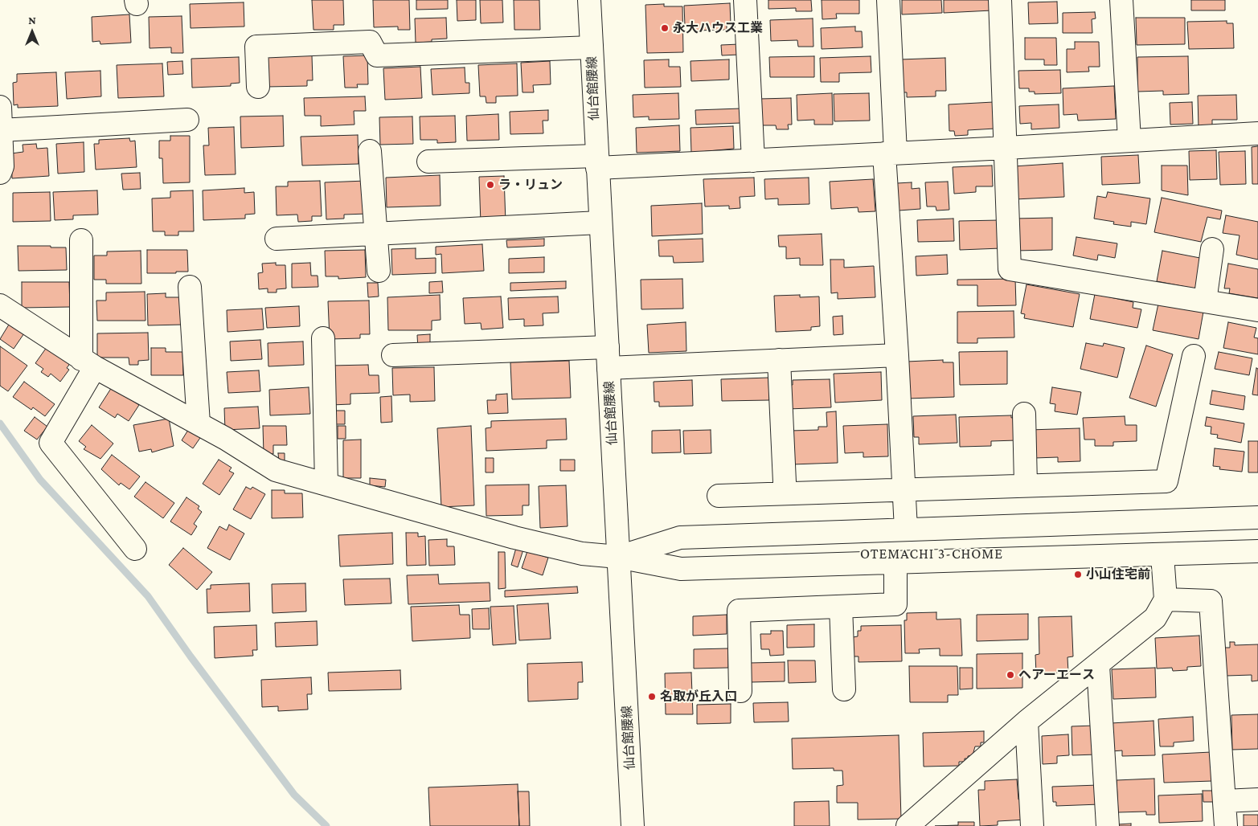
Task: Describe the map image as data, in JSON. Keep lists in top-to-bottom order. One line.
{"streets":{"street":["仙台館腰線"]},"districts":["OTEMACHI 3-CHOME"],"places":["永大ハウス工業","ラ・リュン","小山住宅前","ヘアーエース","名取が丘入口"],"north":"top"}
